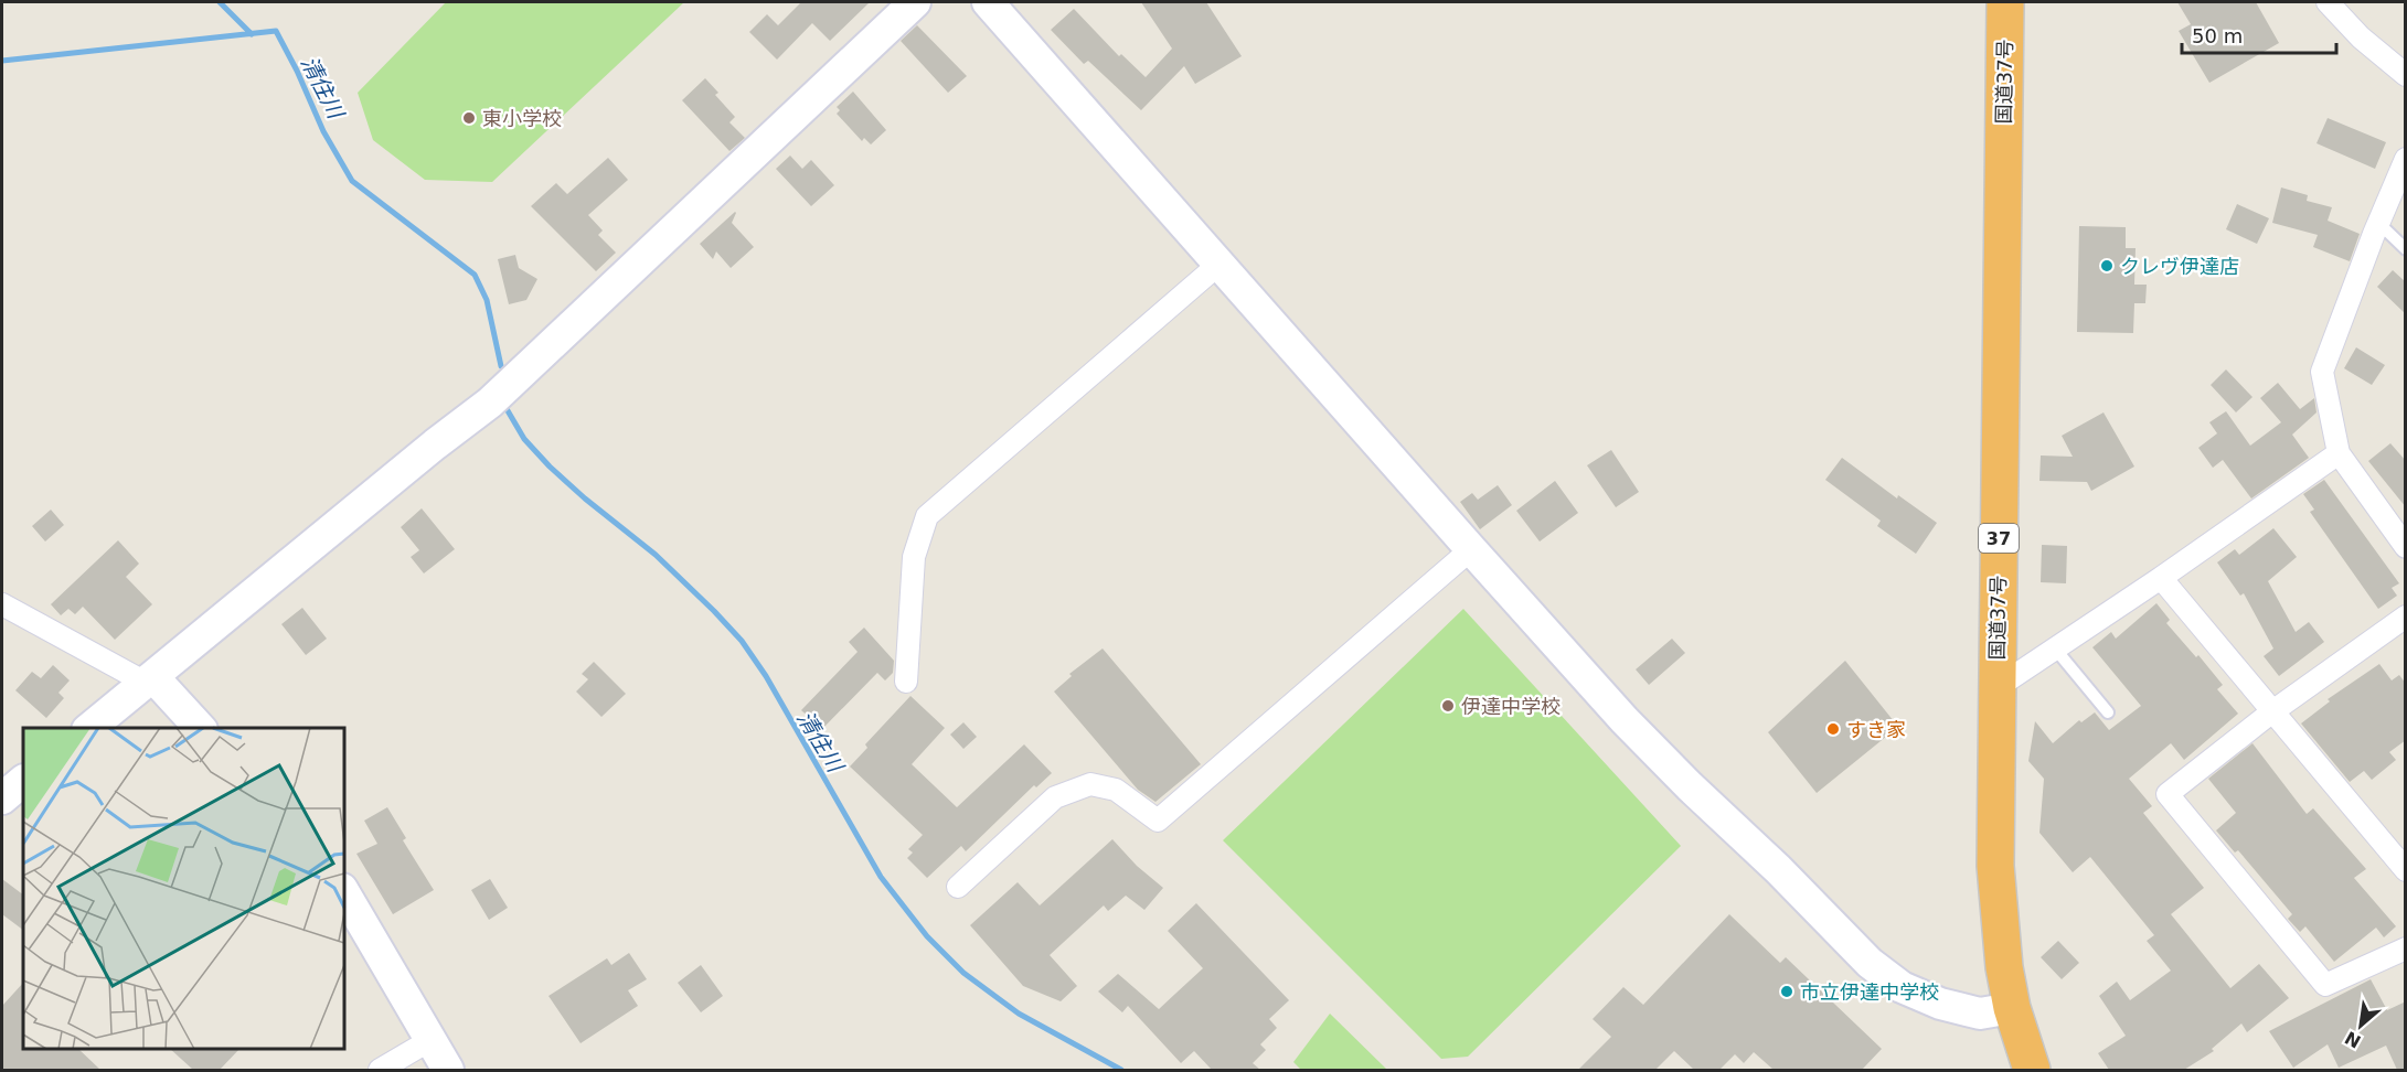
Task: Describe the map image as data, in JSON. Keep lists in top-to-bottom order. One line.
{"streets":{"highway":["国道37号","37"]},"water":["清住川"],"places":["東小学校","クレヴ伊達店","伊達中学校","すき家","市立伊達中学校"],"scale_bar":"50 m","north":"bottom left"}
